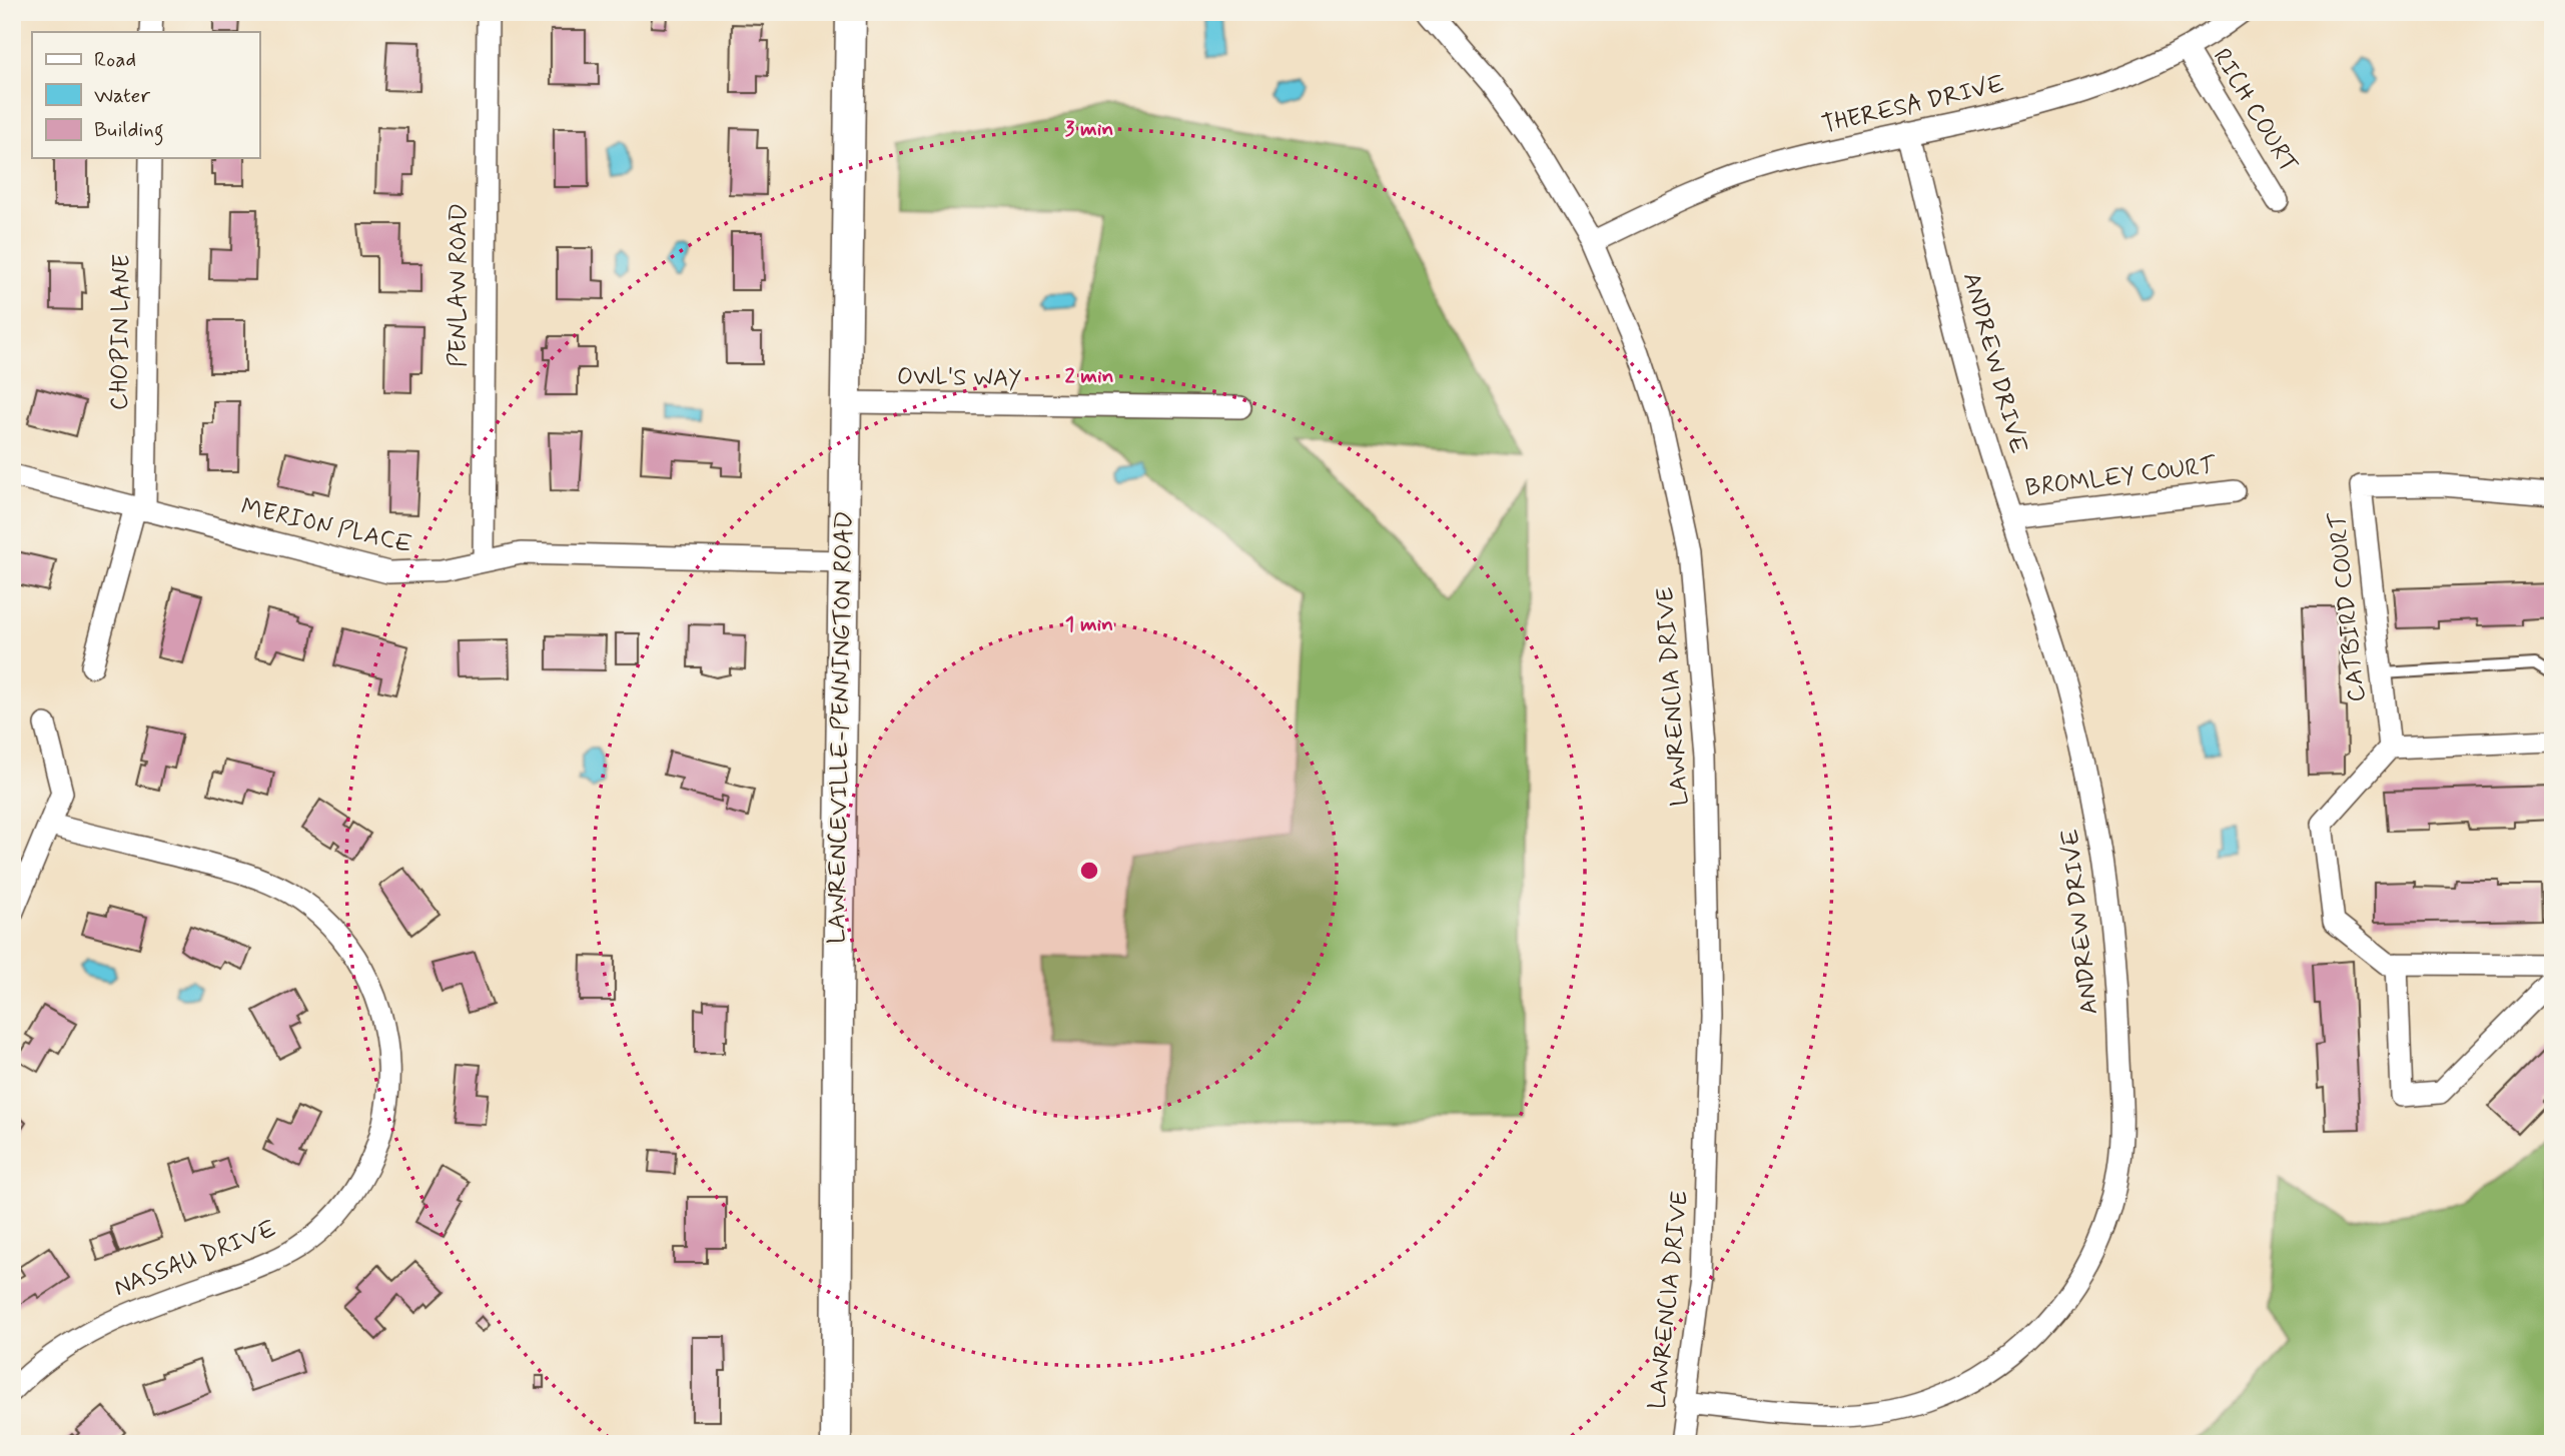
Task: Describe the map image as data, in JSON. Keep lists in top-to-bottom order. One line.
{"streets":{"street":["THERESA DRIVE","RICH COURT","PENLAW ROAD","CHOPIN LANE","ANDREW DRIVE","OWL'S WAY","BROMLEY COURT","MERION PLACE","CATBIRD COURT","LAWRENCIA DRIVE","LAWRENCEVILLE-PENNINGTON ROAD","NASSAU DRIVE"]},"crossings":[["THERESA DRIVE","RICH COURT"],["THERESA DRIVE","ANDREW DRIVE"],["THERESA DRIVE","LAWRENCIA DRIVE"],["PENLAW ROAD","MERION PLACE"],["CHOPIN LANE","MERION PLACE"],["ANDREW DRIVE","BROMLEY COURT"],["ANDREW DRIVE","LAWRENCIA DRIVE"],["OWL'S WAY","LAWRENCEVILLE-PENNINGTON ROAD"],["MERION PLACE","LAWRENCEVILLE-PENNINGTON ROAD"]],"legend":["Road","Water","Building"],"rings":["3 min","2 min","1 min"]}
